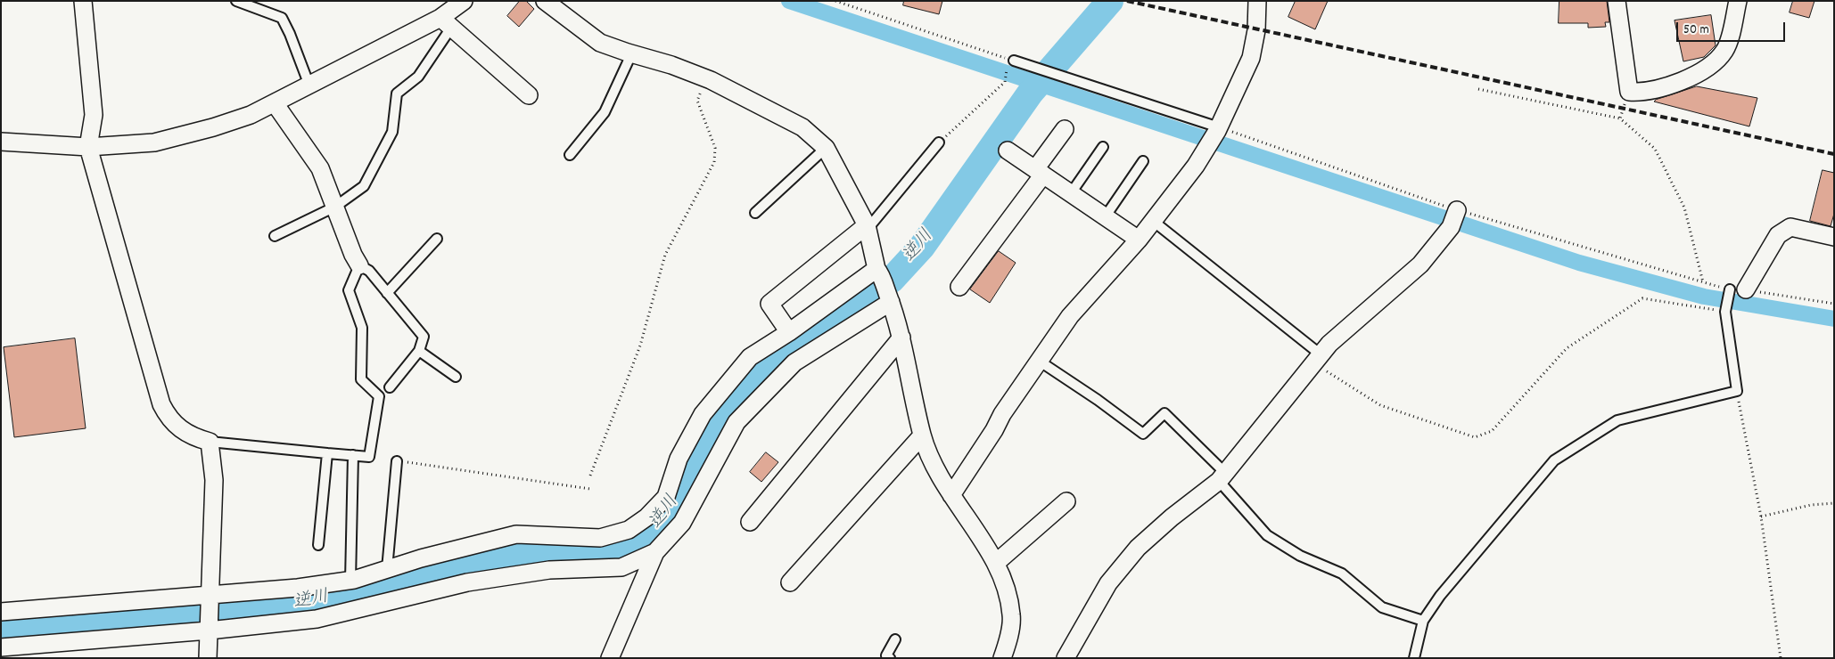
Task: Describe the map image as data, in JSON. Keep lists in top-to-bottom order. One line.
{"water":["逆川"],"scale_bar":"50 m"}
